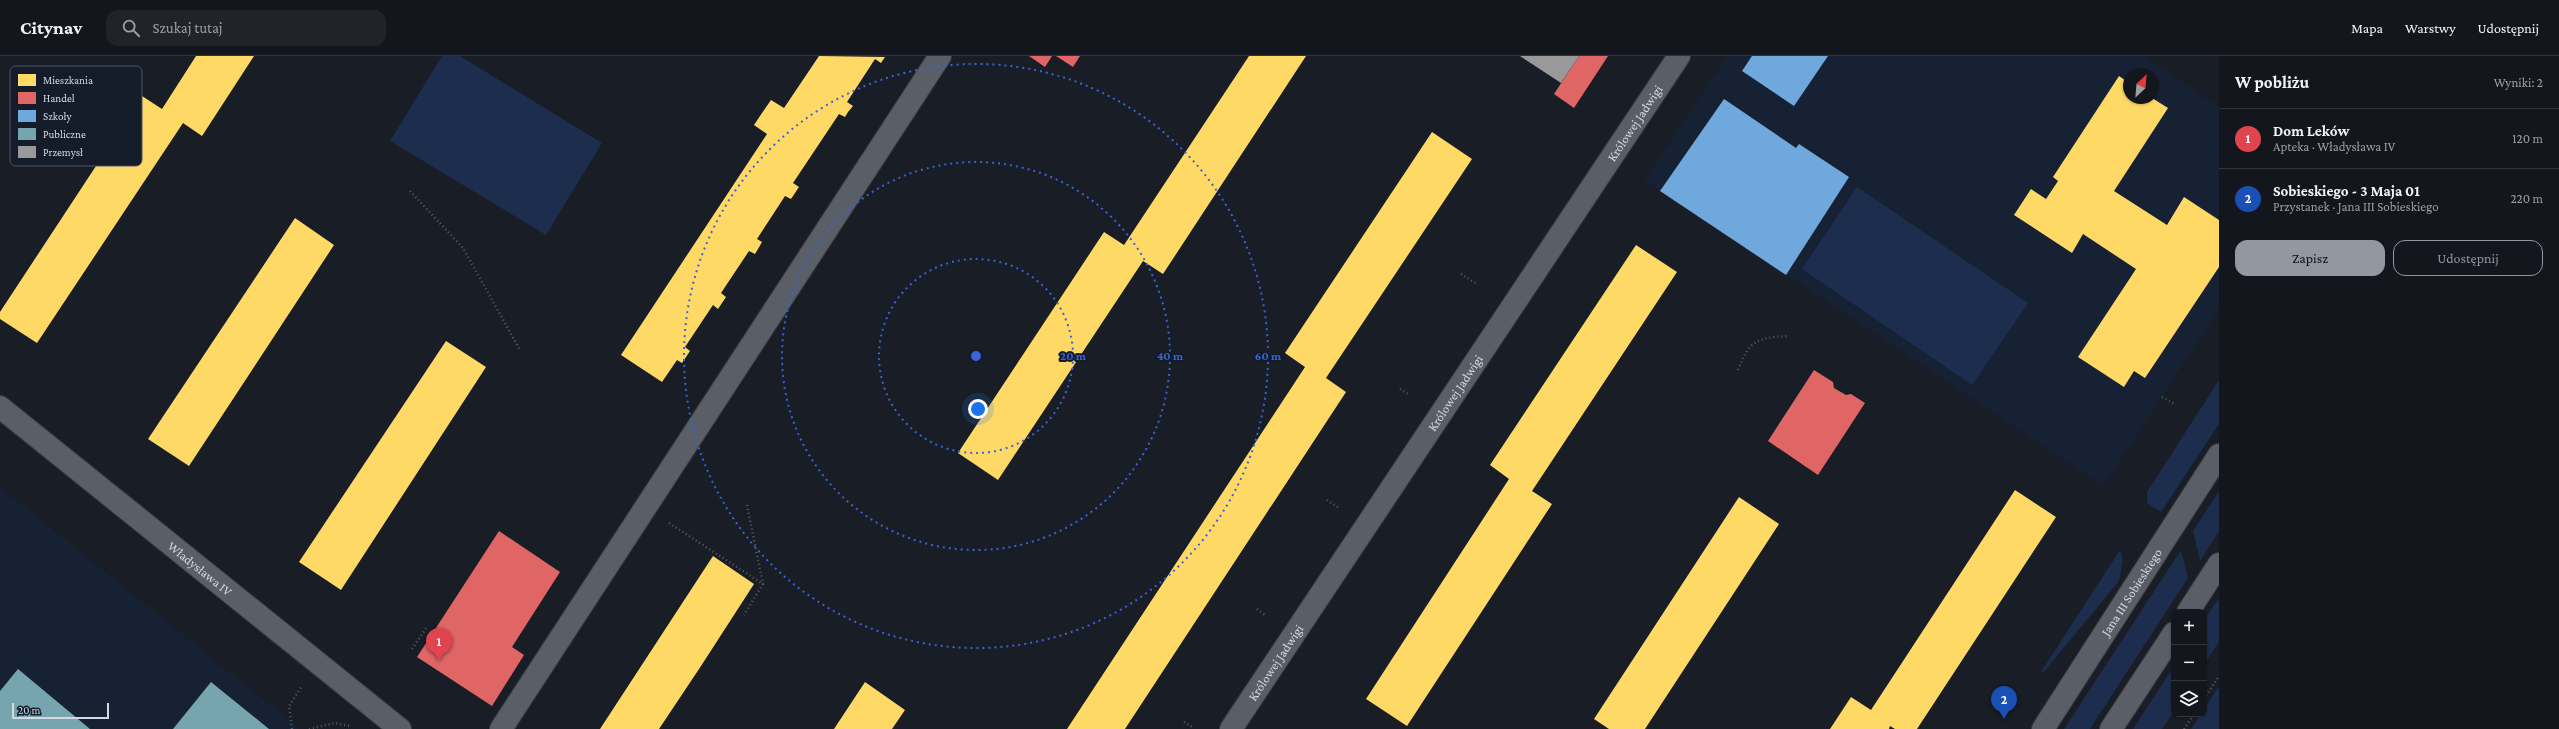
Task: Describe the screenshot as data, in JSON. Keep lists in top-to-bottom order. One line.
{"streets":{"street":["Królowej Jadwigi","Władysława IV","Jana III Sobieskiego"]},"legend":["Mieszkania","Handel","Szkoły","Publiczne","Przemysł"],"scale_bar":"20 m","north":"top right","page":{"header":"Citynav","search":"Szukaj tutaj","nav":["Mapa","Warstwy","Udostępnij"],"heading":["W pobliżu","Wyniki: 2"],"list":[{"mark":"1","name":"Dom Leków","note":"Apteka · Władysława IV","value":"120 m"},{"mark":"2","name":"Sobieskiego - 3 Maja 01","note":"Przystanek · Jana III Sobieskiego","value":"220 m"}],"buttons":["Zapisz","Udostępnij"],"map_buttons":["+","−"],"pins":["1","2"],"scale":"20 m"},"rings":["20 m","40 m","60 m"]}
